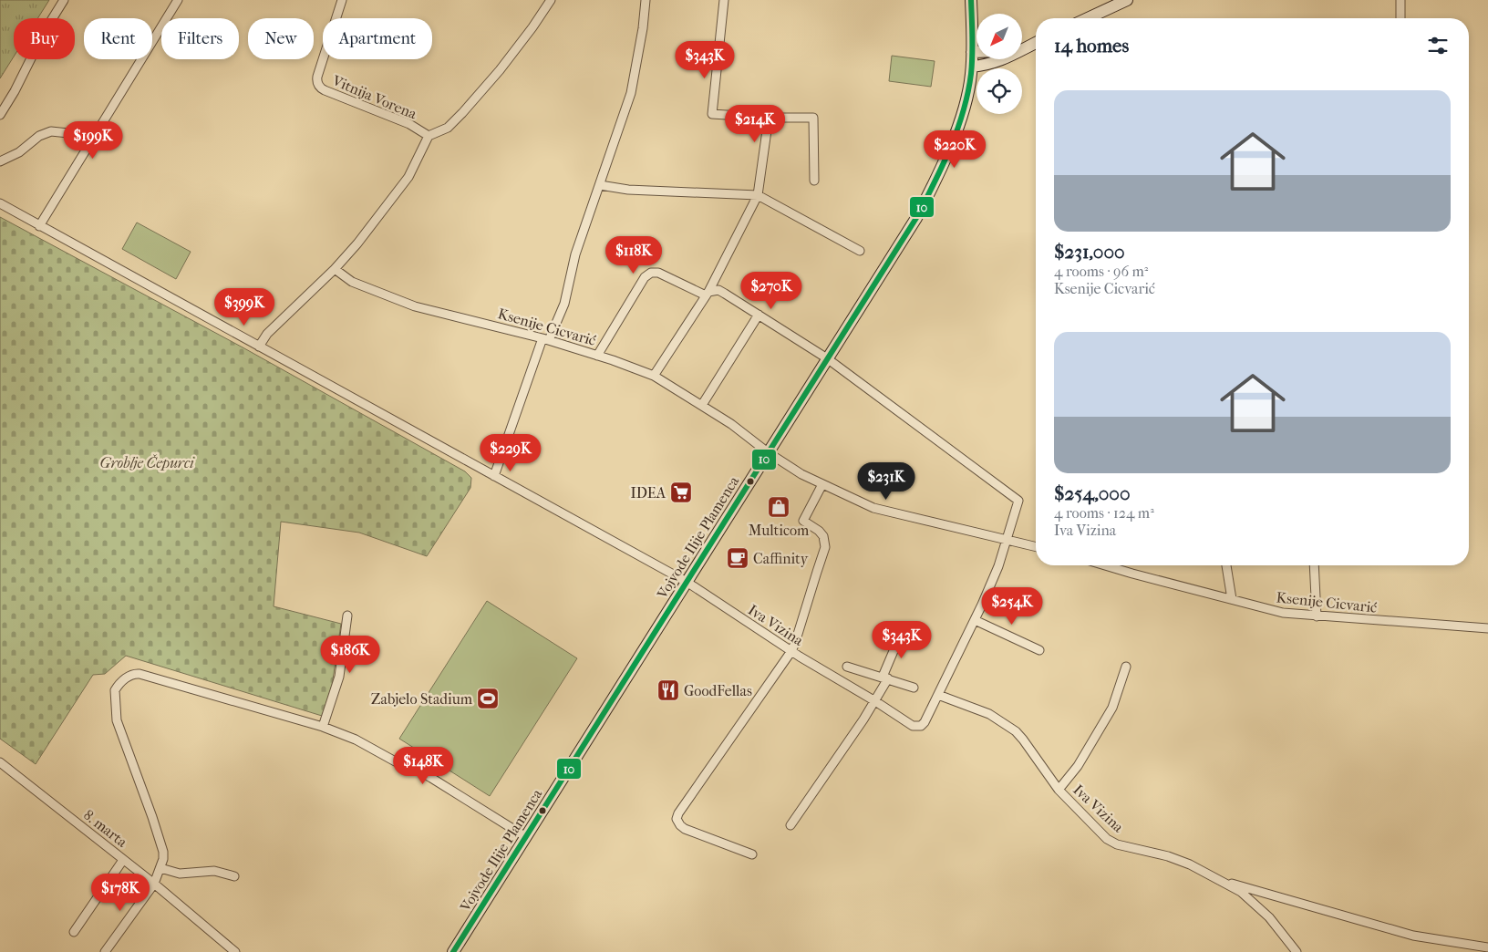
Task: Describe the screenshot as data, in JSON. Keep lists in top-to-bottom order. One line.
{"streets":{"street":["Vitnija Vorena","Ksenije Cicvarić","Vojvode Ilije Plamenca","Iva Vizina","8. marta"]},"crossings":[["Ksenije Cicvarić","Vojvode Ilije Plamenca"],["Vojvode Ilije Plamenca","Iva Vizina"]],"parks":["Groblje Čepurci"],"places":{"supermarket":["IDEA"],"shop":["Multicom"],"cafe":["Caffinity"],"restaurant":["GoodFellas"],"sports":["Zabjelo Stadium"]},"lines":["transit line 10"],"north":"bottom left","page":{"chip":["Buy","Rent","Filters","New","Apartment"],"heading":"14 homes","price":["$343K","$214K","$199K","$220K","$118K","$270K","$399K","$229K","$231K","$254K","$343K","$186K","$148K","$178K"],"list":[{"name":"$231,000","note":"4 rooms · 96 m² · Ksenije Cicvarić"},{"name":"$254,000","note":"4 rooms · 124 m² · Iva Vizina"}]}}
